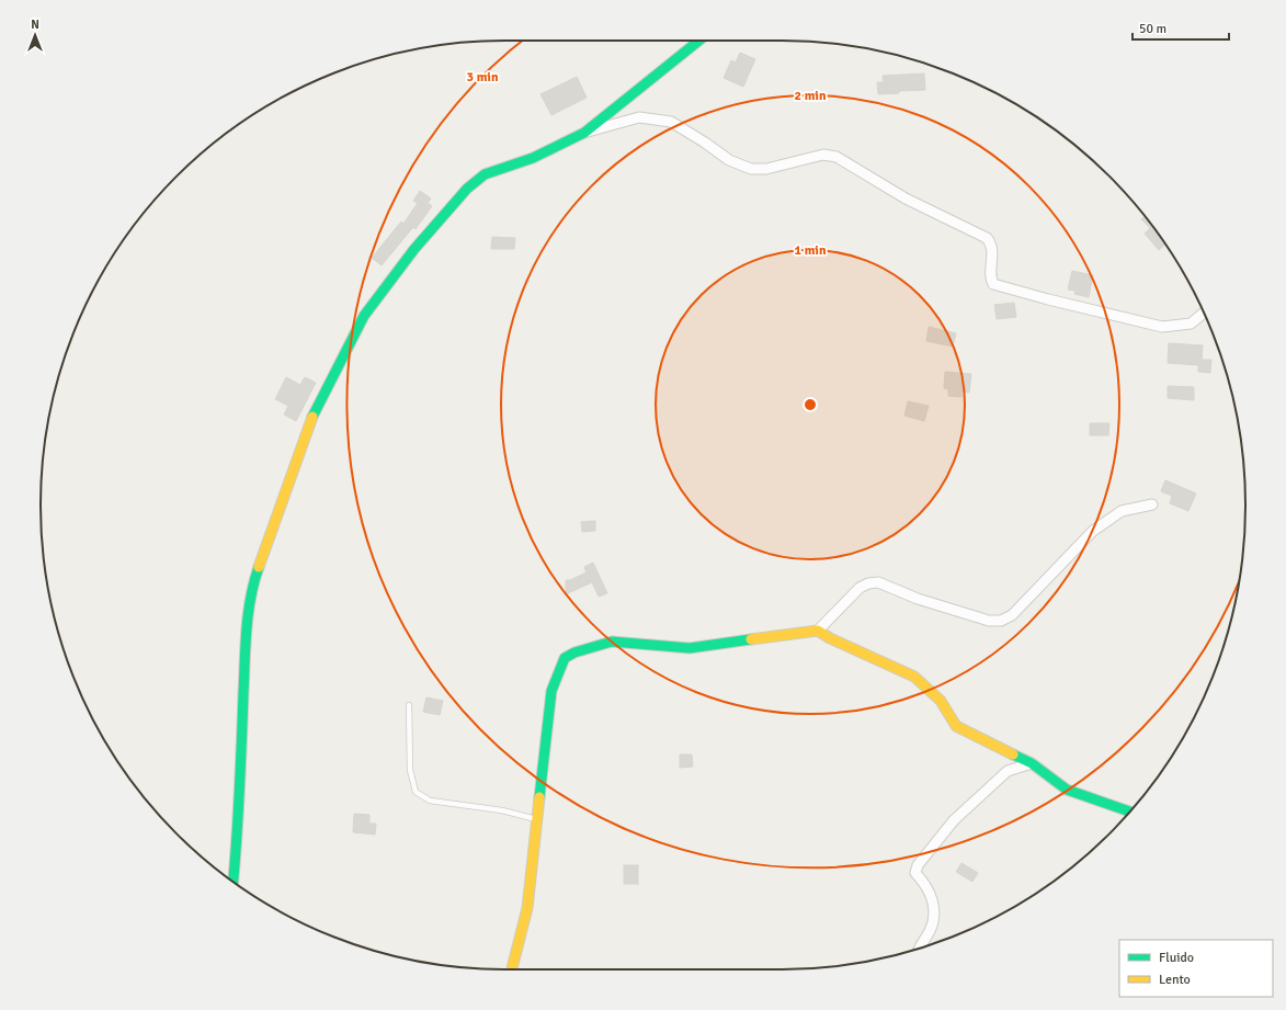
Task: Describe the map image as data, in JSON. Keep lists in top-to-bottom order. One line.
{"legend":["Fluido","Lento"],"scale_bar":"50 m","north":"top","rings":["3 min","2 min","1 min"]}
